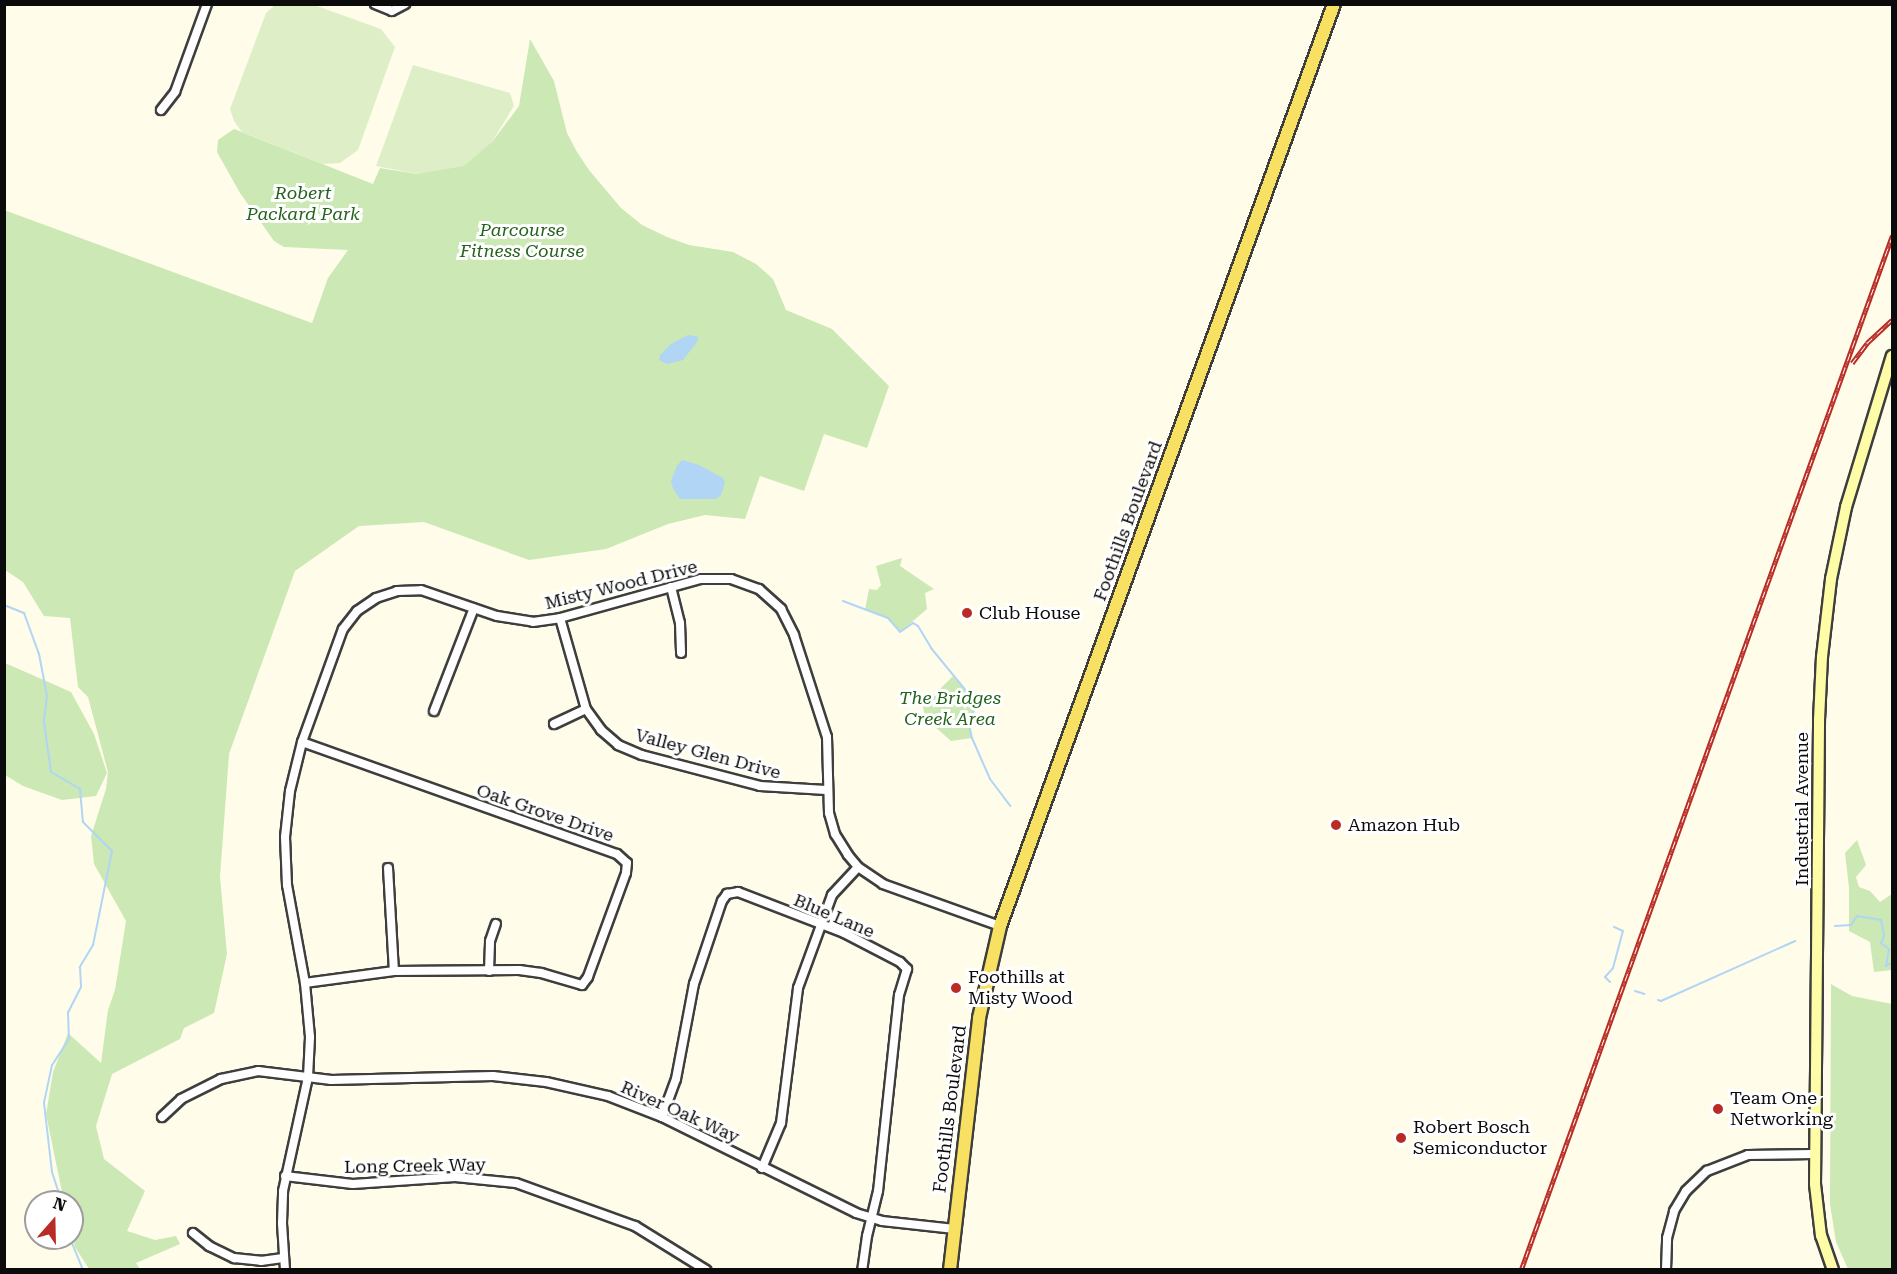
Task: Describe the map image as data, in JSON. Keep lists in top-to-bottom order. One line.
{"streets":{"main road":["Foothills Boulevard"],"street":["Misty Wood Drive","Valley Glen Drive","Industrial Avenue","Oak Grove Drive","Blue Lane","River Oak Way","Long Creek Way"]},"crossings":[["Foothills Boulevard","Misty Wood Drive"],["Foothills Boulevard","River Oak Way"],["Misty Wood Drive","Valley Glen Drive"],["Misty Wood Drive","Oak Grove Drive"],["Misty Wood Drive","River Oak Way"],["Misty Wood Drive","Long Creek Way"],["Blue Lane","River Oak Way"]],"parks":["Robert Packard Park","Parcourse Fitness Course","The Bridges Creek Area"],"places":["Club House","Amazon Hub","Foothills at Misty Wood","Team One Networking","Robert Bosch Semiconductor"],"north":"top"}
